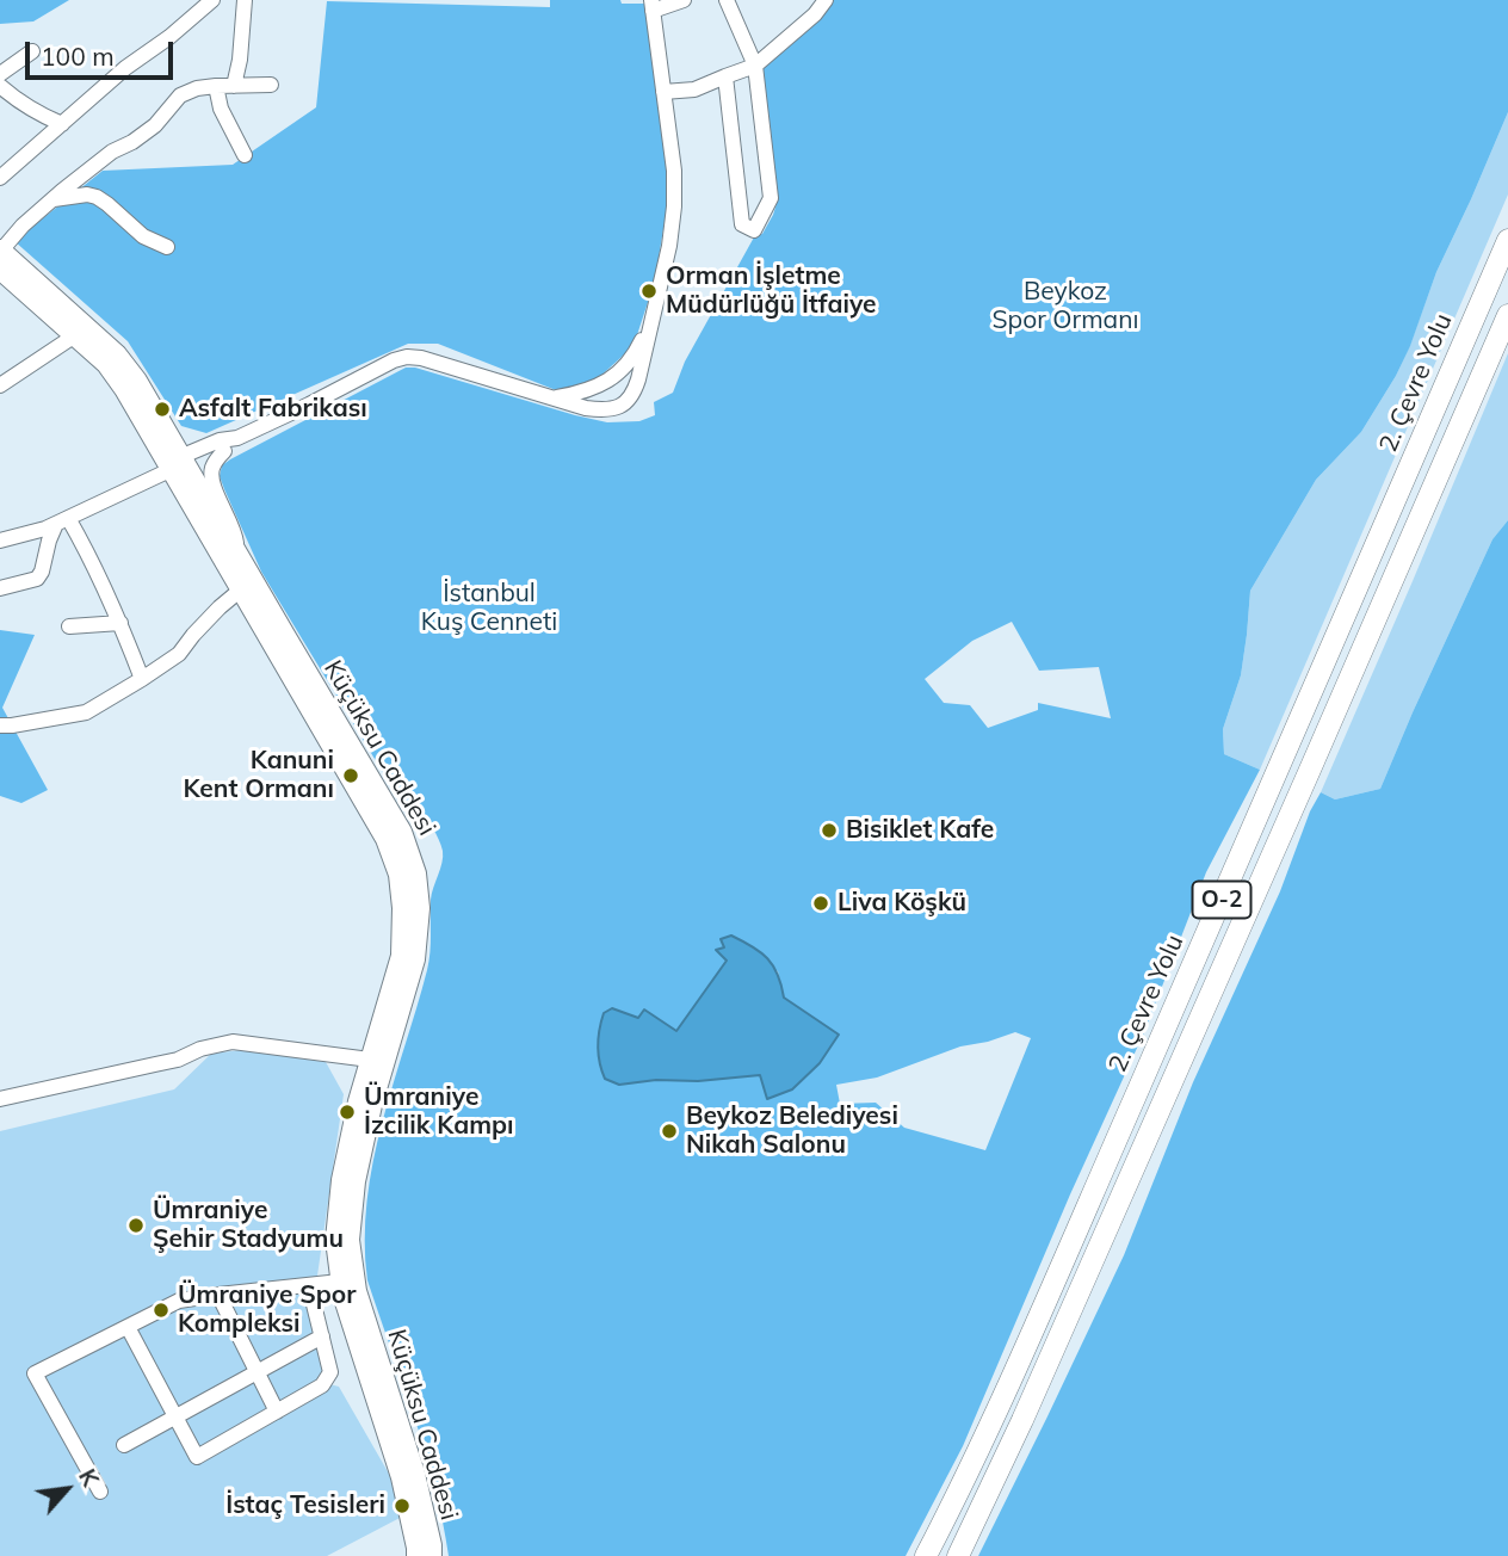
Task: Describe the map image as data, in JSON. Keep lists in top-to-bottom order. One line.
{"streets":{"highway":["2. Çevre Yolu","O-2"],"main road":["Küçüksu Caddesi"]},"parks":["Beykoz Spor Ormanı","İstanbul Kuş Cenneti"],"places":["Orman İşletme Müdürlüğü İtfaiye","Asfalt Fabrikası","Kanuni Kent Ormanı","Bisiklet Kafe","Liva Köşkü","Ümraniye İzcilik Kampı","Beykoz Belediyesi Nikah Salonu","Ümraniye Şehir Stadyumu","Ümraniye Spor Kompleksi","İstaç Tesisleri"],"scale_bar":"100 m","north":"top right"}
